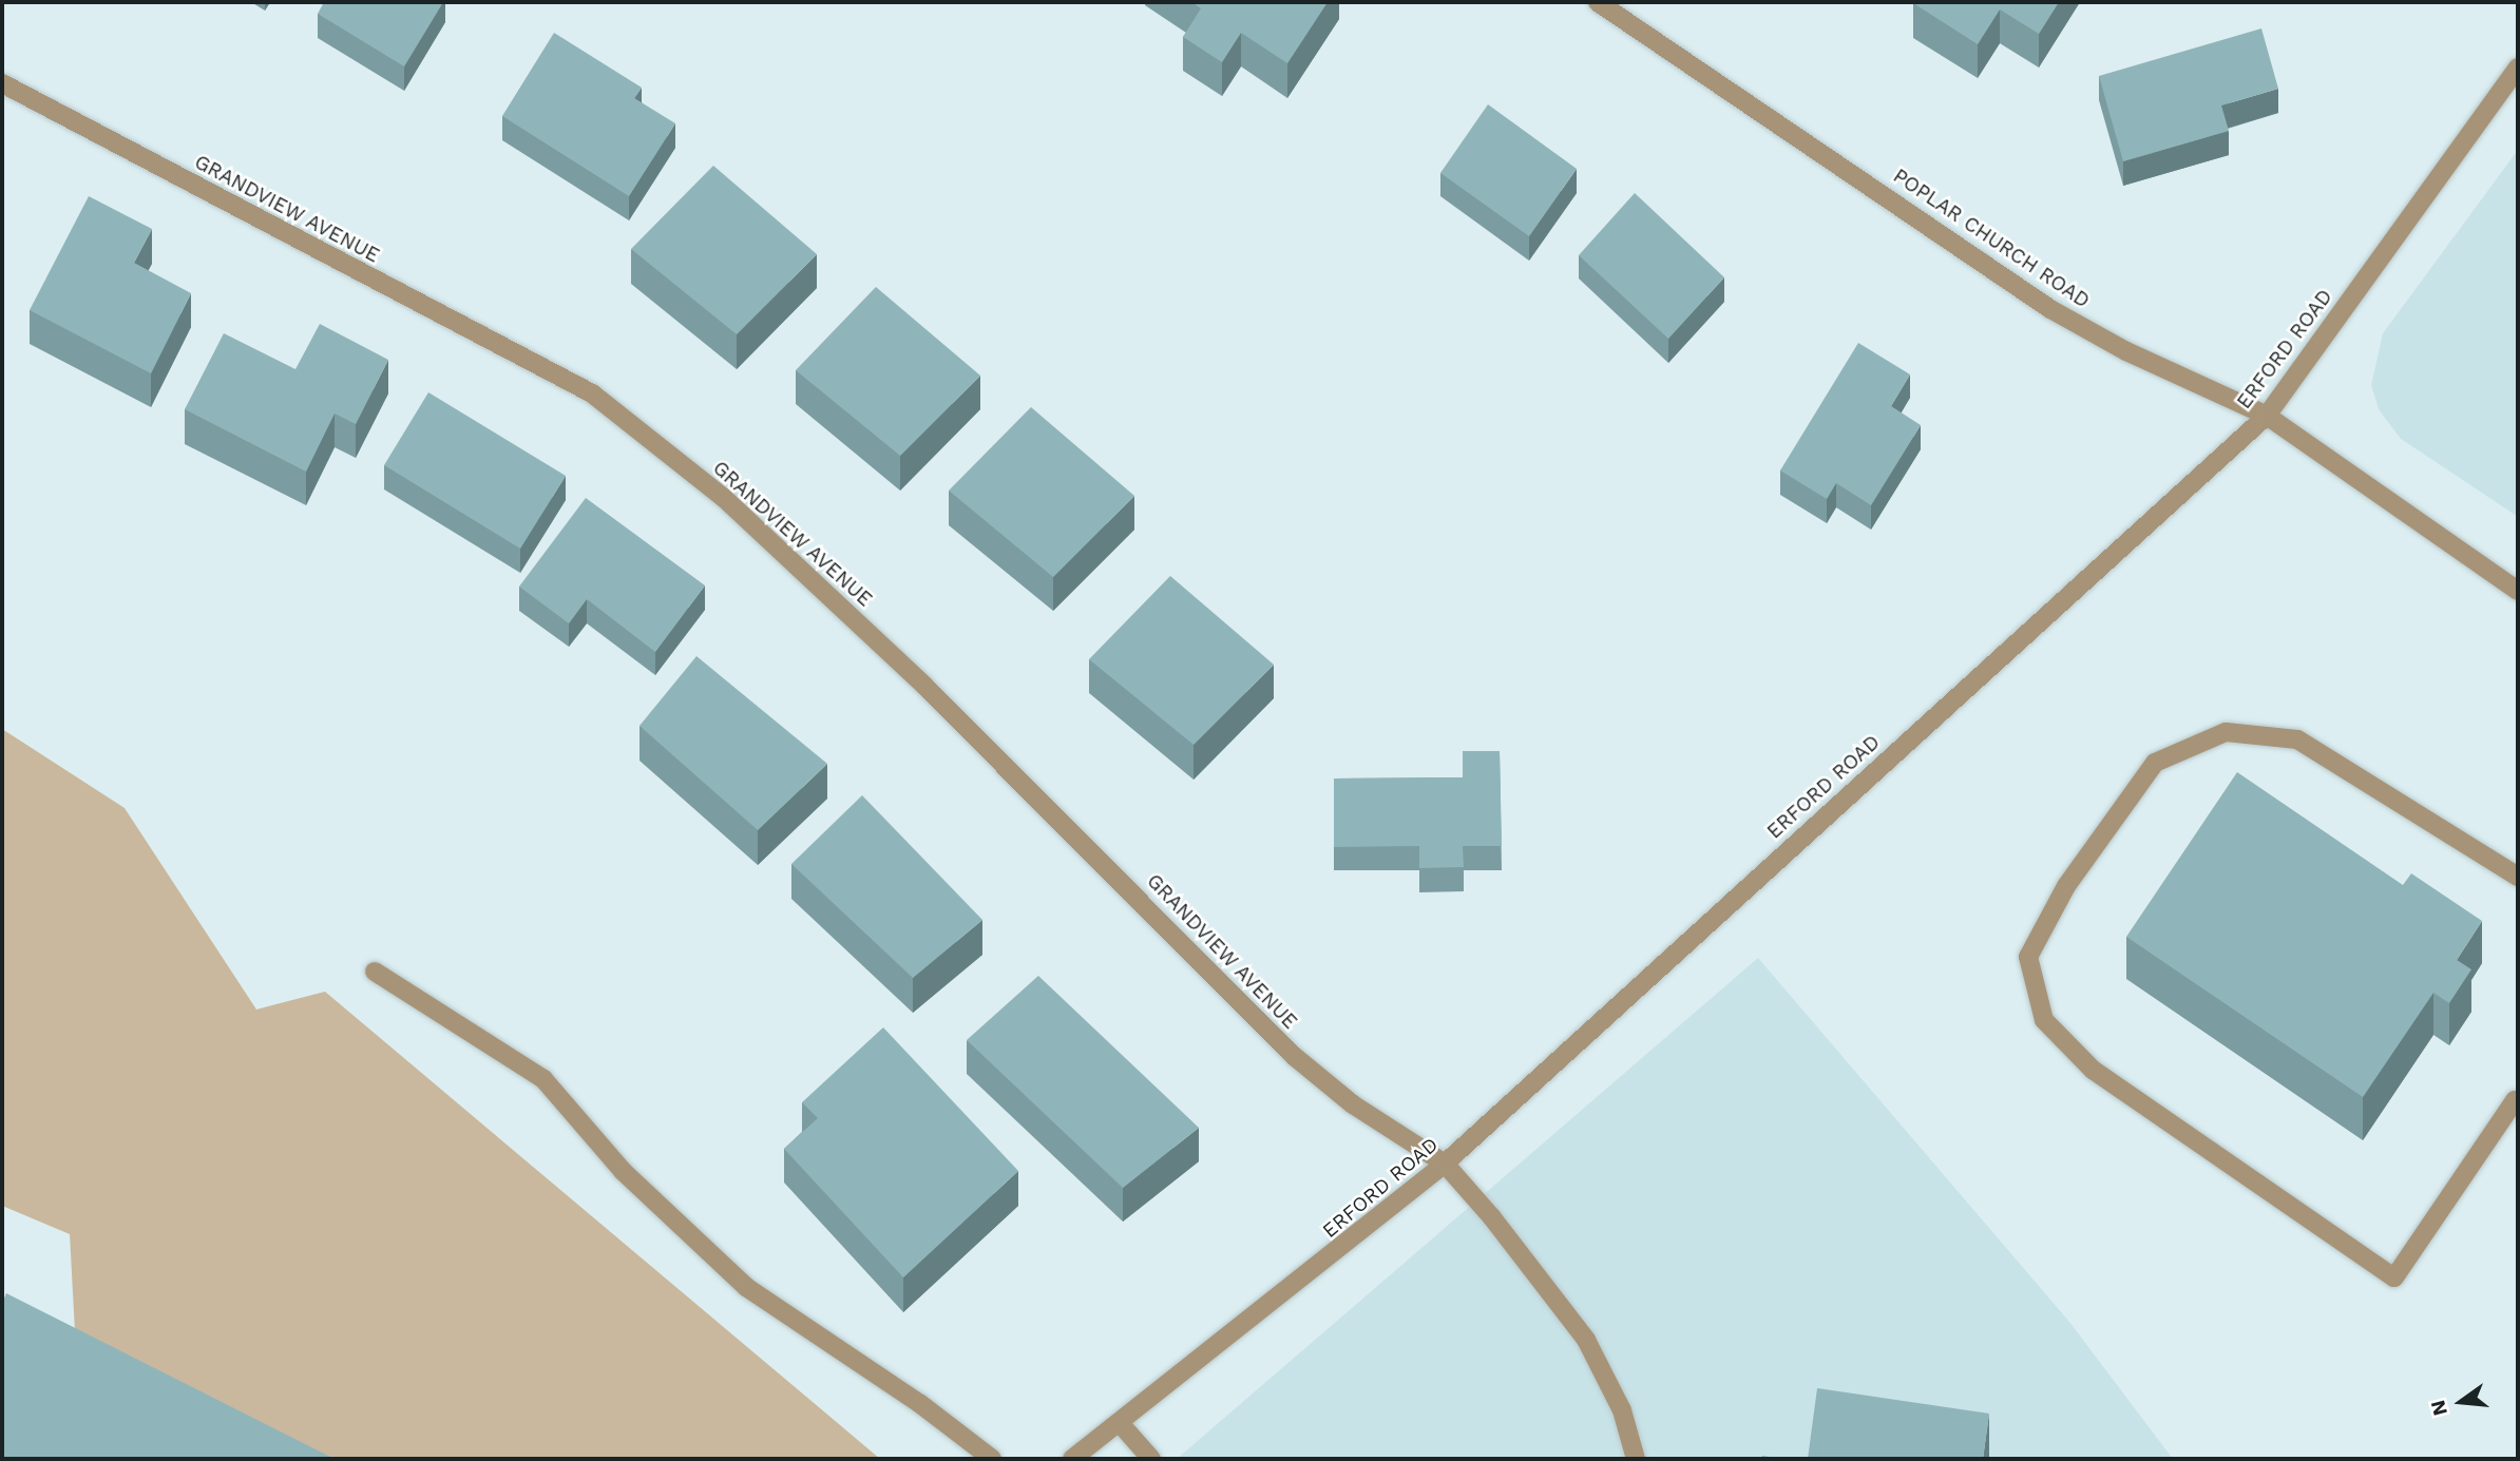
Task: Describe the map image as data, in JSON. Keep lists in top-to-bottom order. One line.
{"streets":{"street":["GRANDVIEW AVENUE","POPLAR CHURCH ROAD","ERFORD ROAD"]},"crossings":[["GRANDVIEW AVENUE","ERFORD ROAD"],["POPLAR CHURCH ROAD","ERFORD ROAD"]],"north":"left"}
